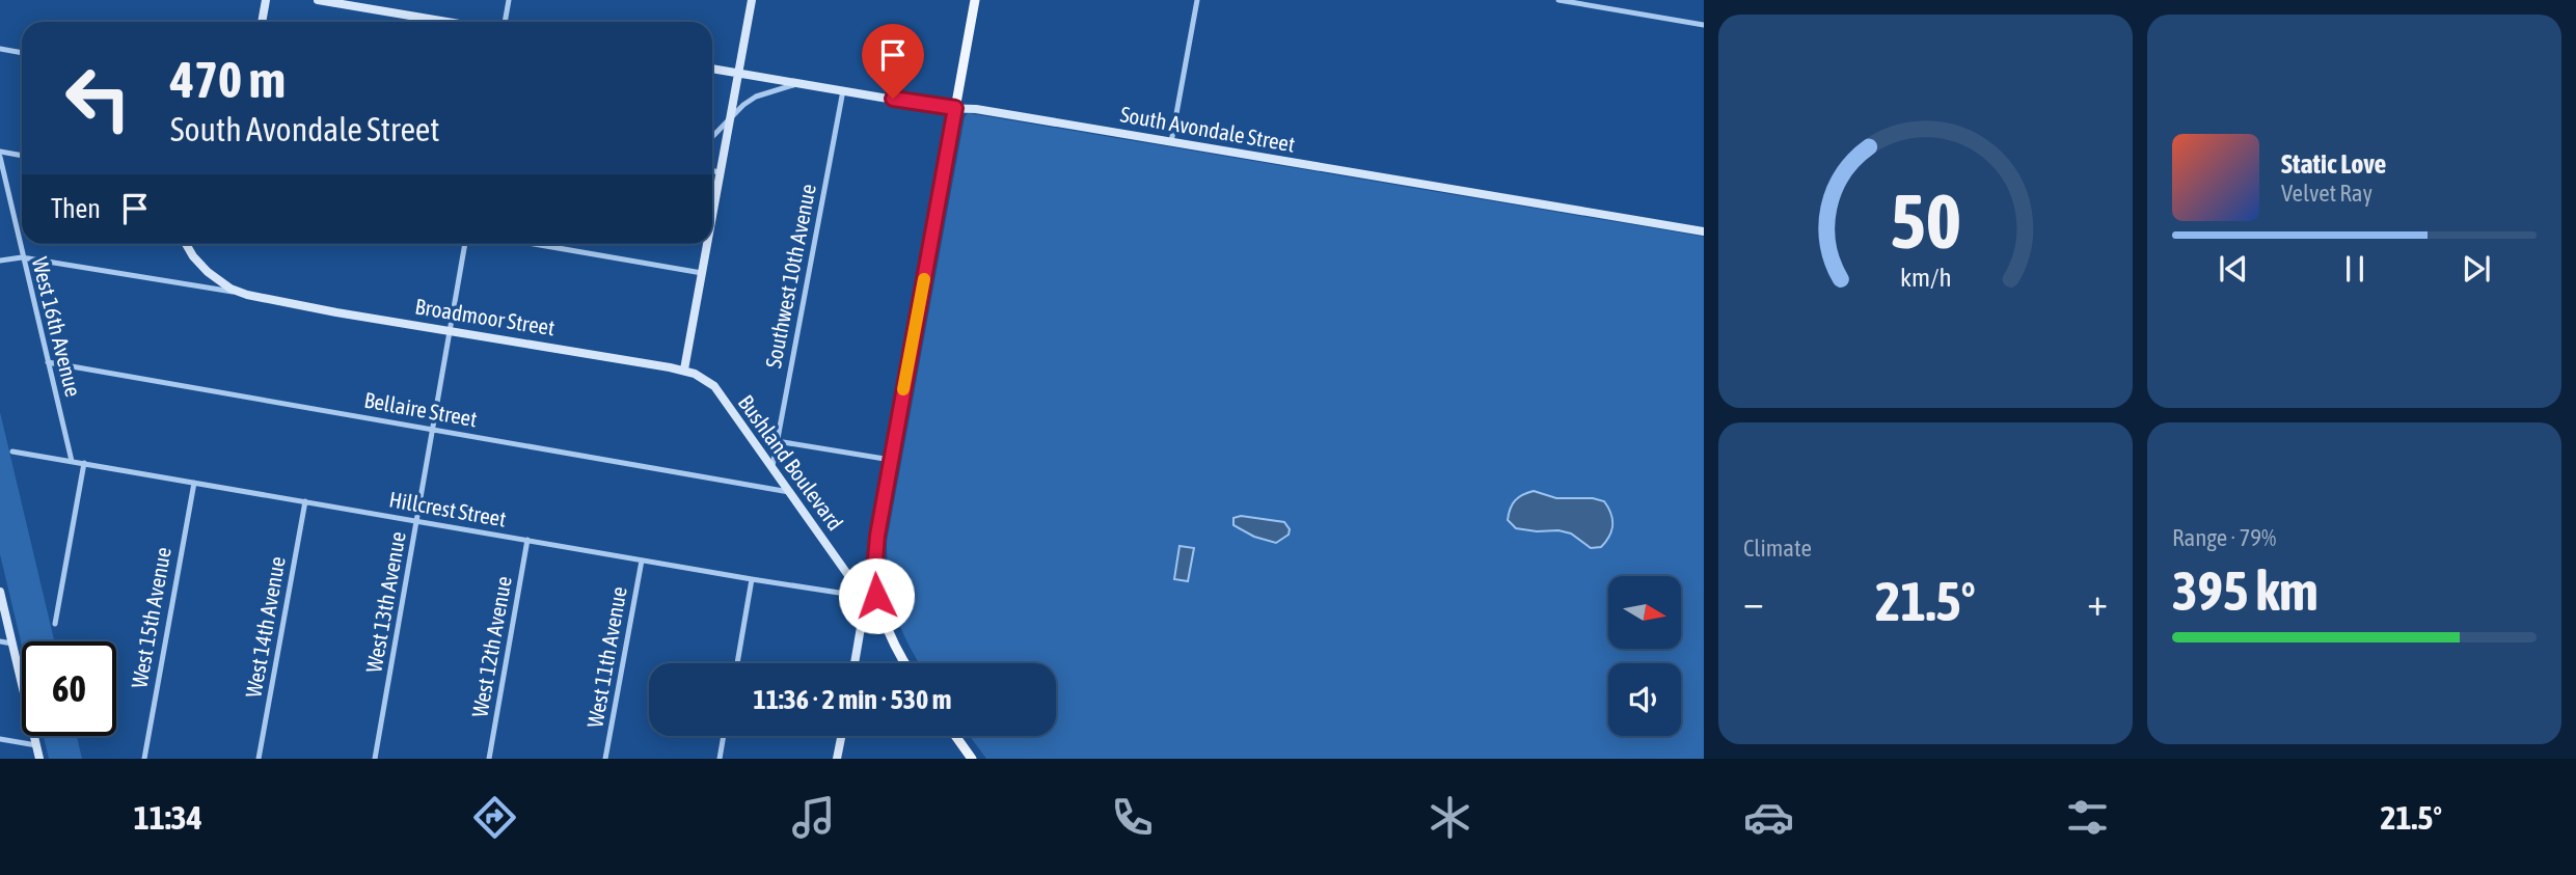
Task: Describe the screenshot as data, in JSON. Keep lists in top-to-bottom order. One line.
{"streets":{"main road":["Bushland Boulevard"],"street":["South Avondale Street","Southwest 10th Avenue","Broadmoor Street","West 16th Avenue","Bellaire Street","Hillcrest Street","West 13th Avenue","West 15th Avenue","West 14th Avenue","West 12th Avenue","West 11th Avenue"]},"crossings":[["South Avondale Street","Southwest 10th Avenue"],["Southwest 10th Avenue","Bushland Boulevard"],["Broadmoor Street","West 16th Avenue"],["Broadmoor Street","Bushland Boulevard"],["Broadmoor Street","West 13th Avenue"],["West 16th Avenue","Bellaire Street"],["West 16th Avenue","Hillcrest Street"],["Bellaire Street","Bushland Boulevard"],["Bellaire Street","West 13th Avenue"],["Bushland Boulevard","Hillcrest Street"],["Hillcrest Street","West 13th Avenue"],["Hillcrest Street","West 15th Avenue"],["Hillcrest Street","West 14th Avenue"],["Hillcrest Street","West 12th Avenue"],["Hillcrest Street","West 11th Avenue"]],"north":"right","page":{"turn":["470 m","South Avondale Street"],"song":["Static Love","Velvet Ray"],"then":"Then","tile":["Climate",["Range · 79%","395 km"]],"heat":["−","21.5°","+"],"limit":"60","trip":"11:36 · 2 min · 530 m","tabs":["11:34","21.5°"],"gauge":["50","km/h"]}}
